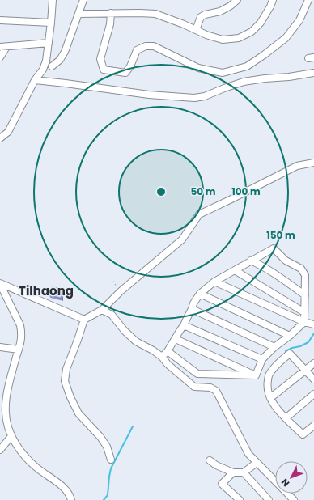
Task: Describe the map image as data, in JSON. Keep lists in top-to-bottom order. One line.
{"districts":["Tilhaong"],"north":"bottom left","rings":["50 m","100 m","150 m"]}
